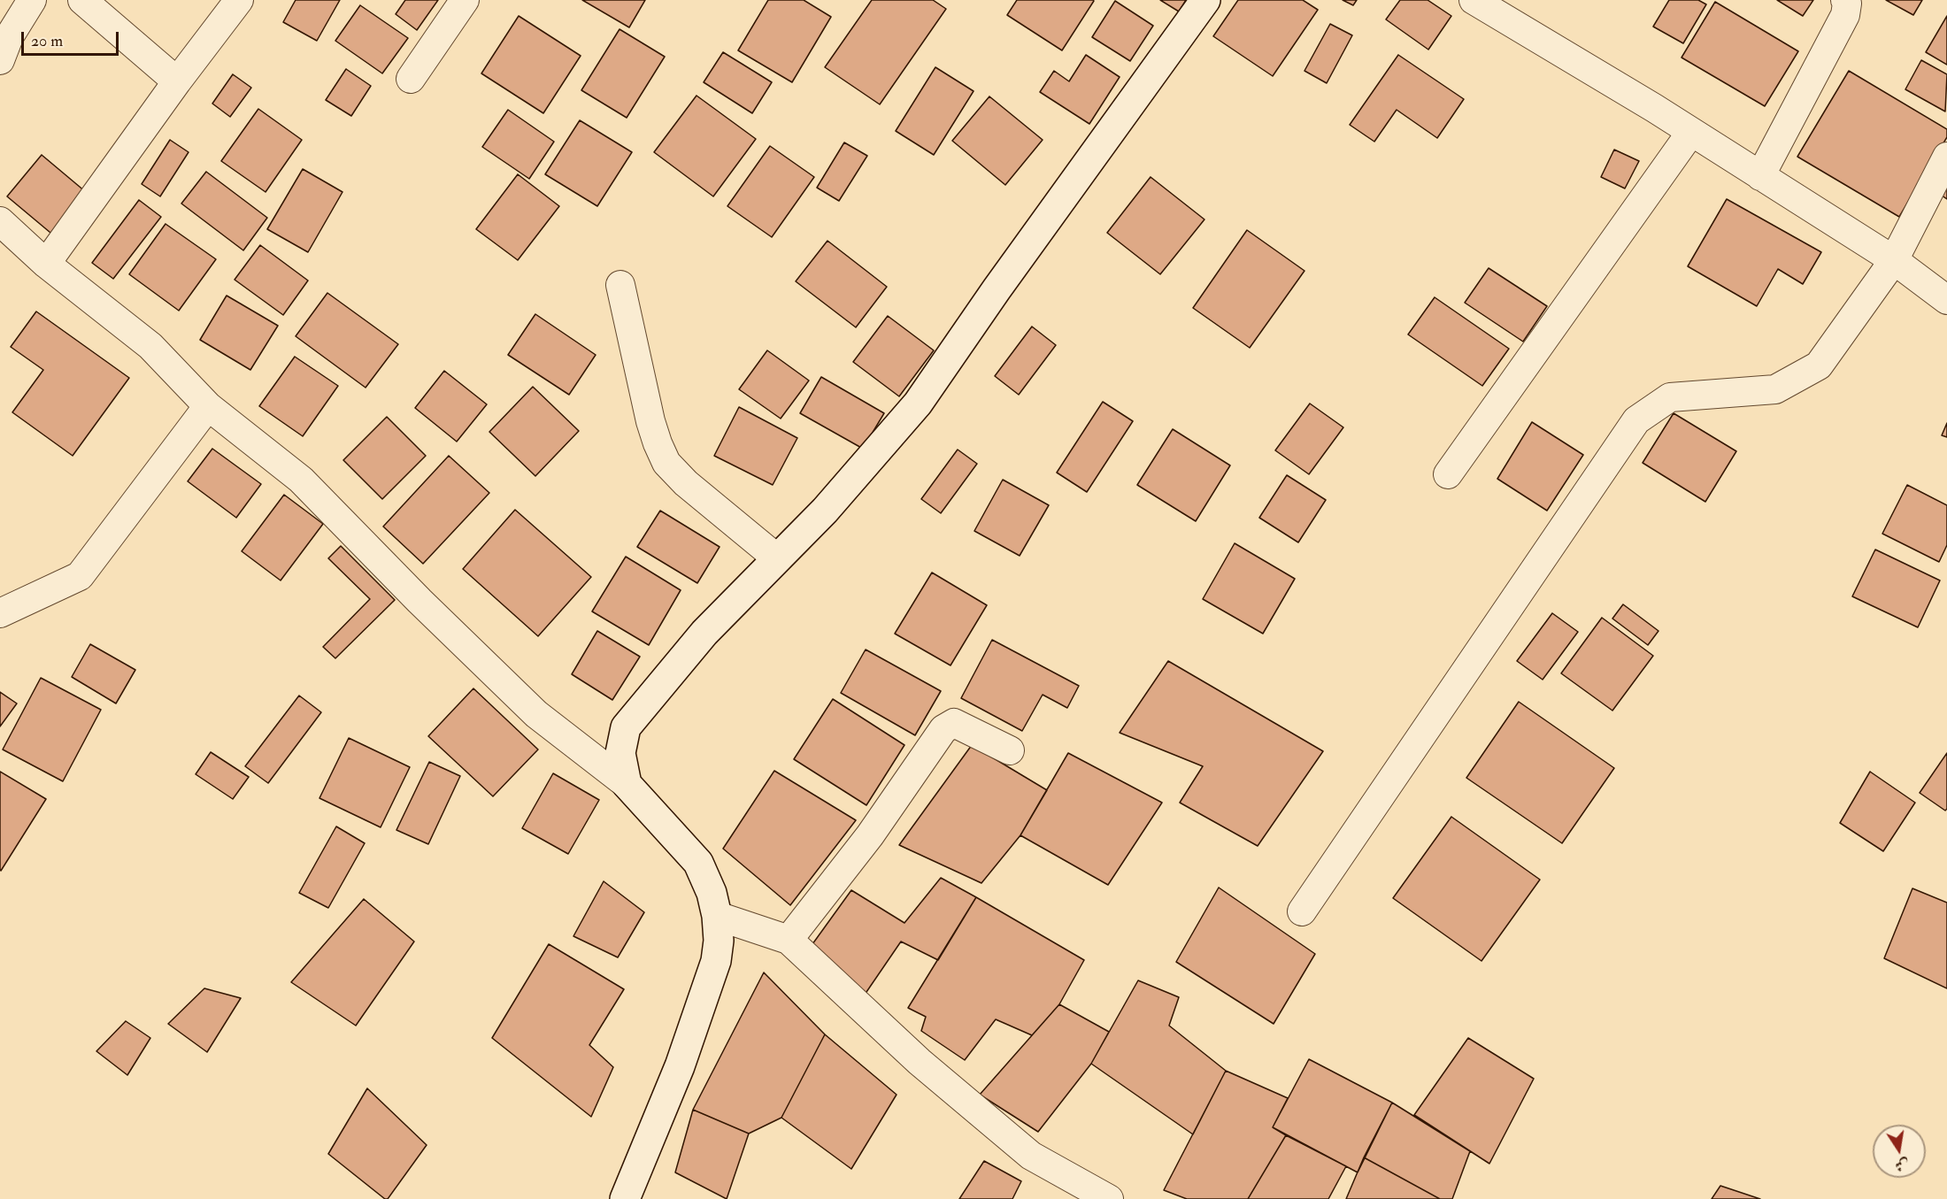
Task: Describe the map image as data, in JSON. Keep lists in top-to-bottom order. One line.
{"scale_bar":"20 m","north":"bottom"}
